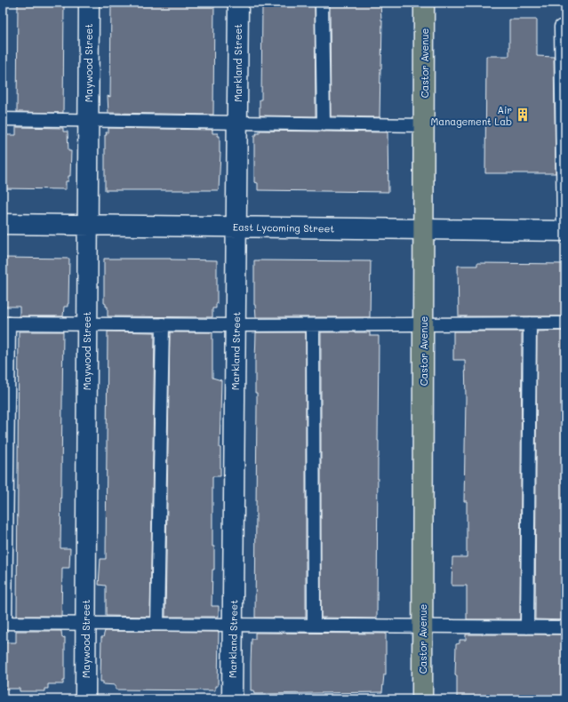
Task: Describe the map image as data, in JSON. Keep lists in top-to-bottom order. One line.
{"streets":{"main road":["Castor Avenue"],"street":["Maywood Street","Markland Street","East Lycoming Street"]},"crossings":[["Maywood Street","East Lycoming Street"],["Markland Street","East Lycoming Street"],["Castor Avenue","East Lycoming Street"]],"places":{"building":["Air Management Lab"]}}
